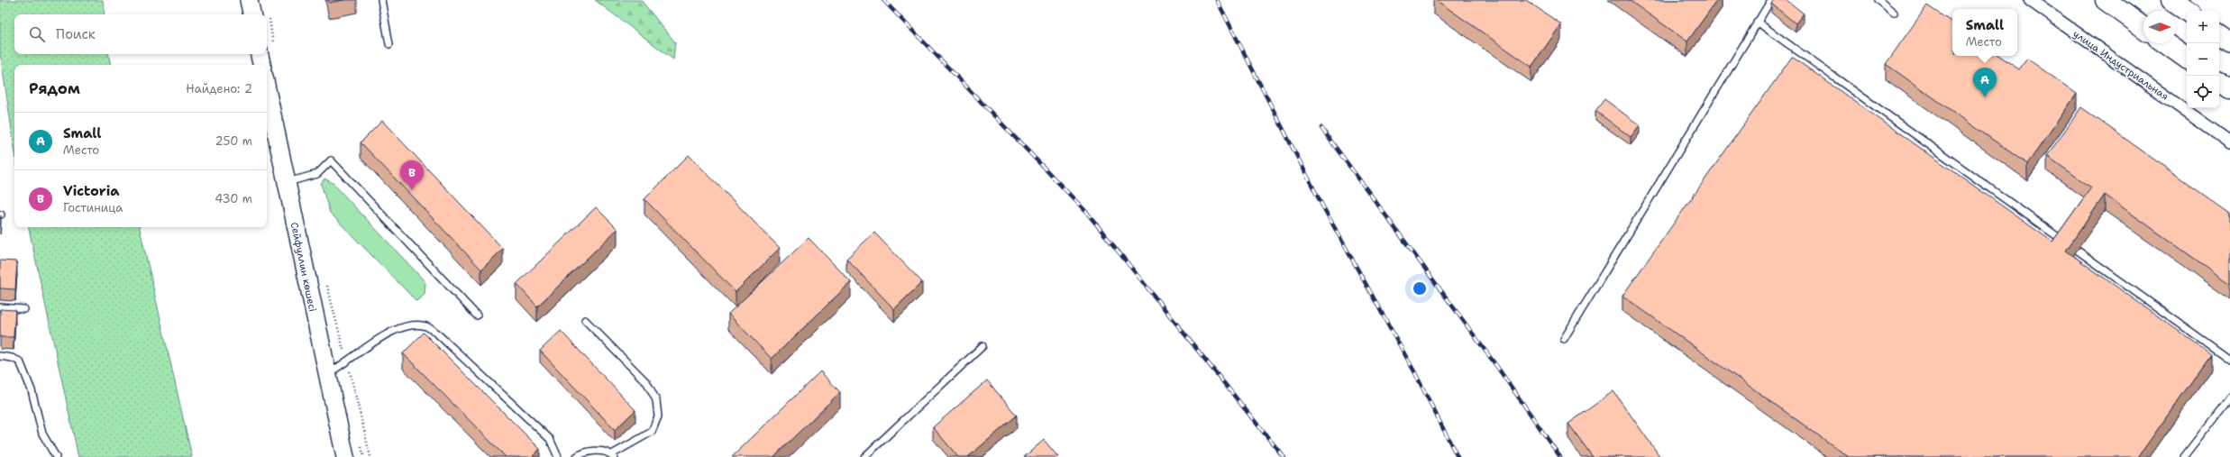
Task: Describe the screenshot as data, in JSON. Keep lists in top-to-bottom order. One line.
{"streets":{"main road":["Сейфуллин көшесі"],"street":["улица Индустриальная"]},"north":"right","page":{"popup":["Small","Место"],"map_buttons":["+","−"],"search":"Поиск","heading":["Рядом","Найдено: 2"],"pins":["A","B"],"list":[{"mark":"A","name":"Small","note":"Место","value":"250 m"},{"mark":"B","name":"Victoria","note":"Гостиница","value":"430 m"}]}}
